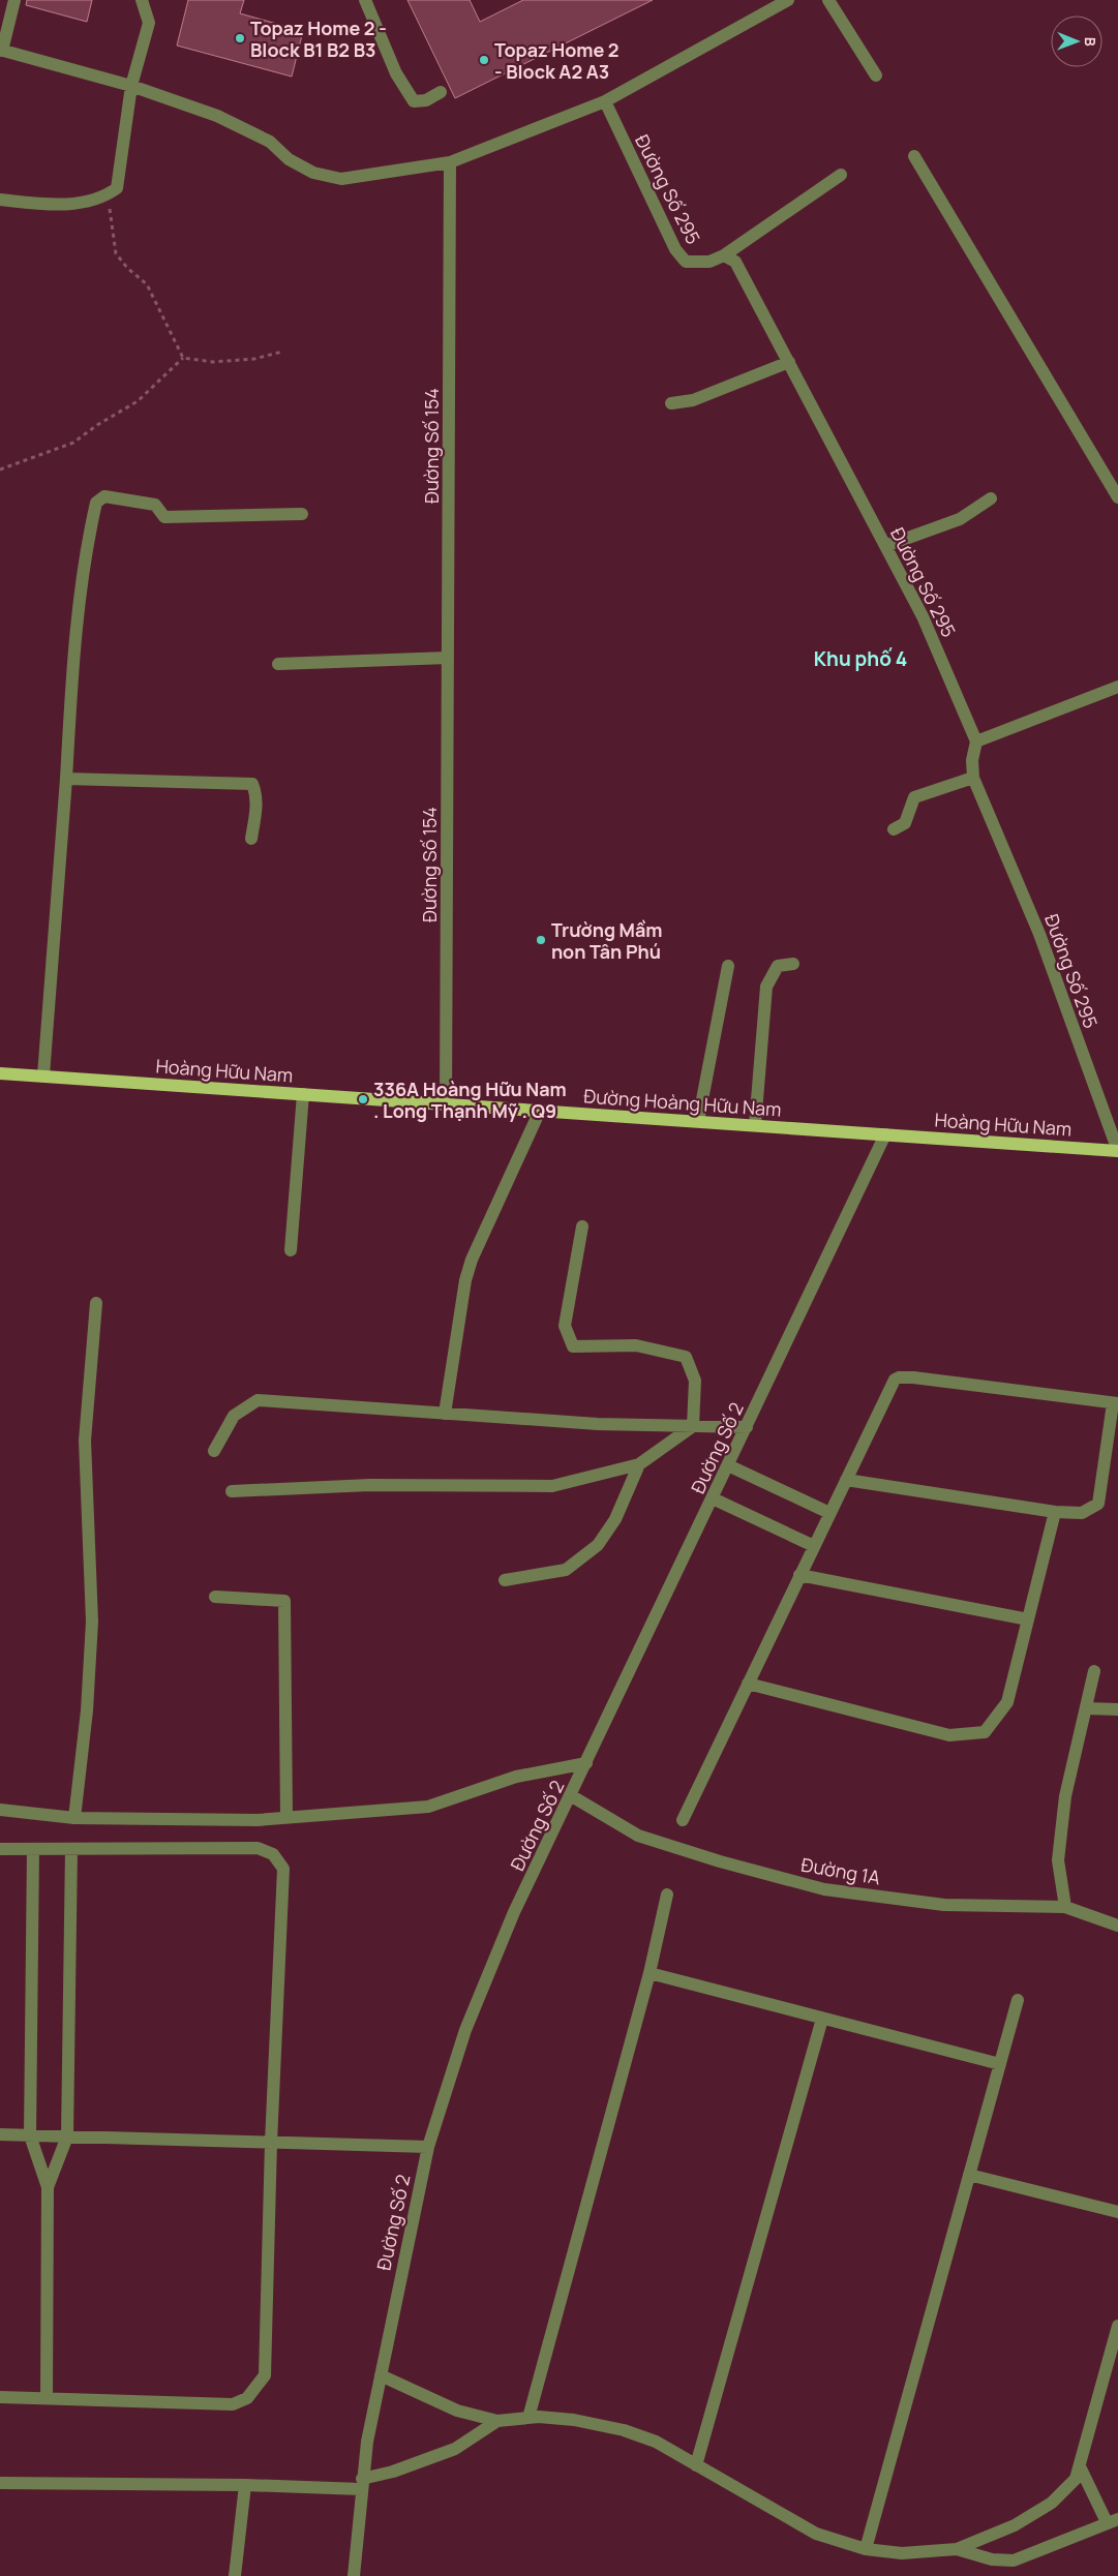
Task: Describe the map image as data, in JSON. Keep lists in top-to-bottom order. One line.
{"streets":{"main road":["Hoàng Hữu Nam","Đường Hoàng Hữu Nam"],"street":["Đường Số 295","Đường Số 154","Đường Số 2","Đường 1A"]},"crossings":[["Đường Số 295","Hoàng Hữu Nam"],["Đường Số 154","Hoàng Hữu Nam"],["Đường Số 154","Đường Hoàng Hữu Nam"],["Hoàng Hữu Nam","Đường Hoàng Hữu Nam"],["Hoàng Hữu Nam","Đường Số 2"],["Đường Hoàng Hữu Nam","Đường Số 2"],["Đường Số 2","Đường 1A"]],"districts":["Khu phố 4"],"places":["Topaz Home 2 - Block B1 B2 B3","Topaz Home 2 - Block A2 A3","Trường Mầm non Tân Phú","336A Hoàng Hữu Nam . Long Thạnh Mỹ . Q9"],"north":"right"}
